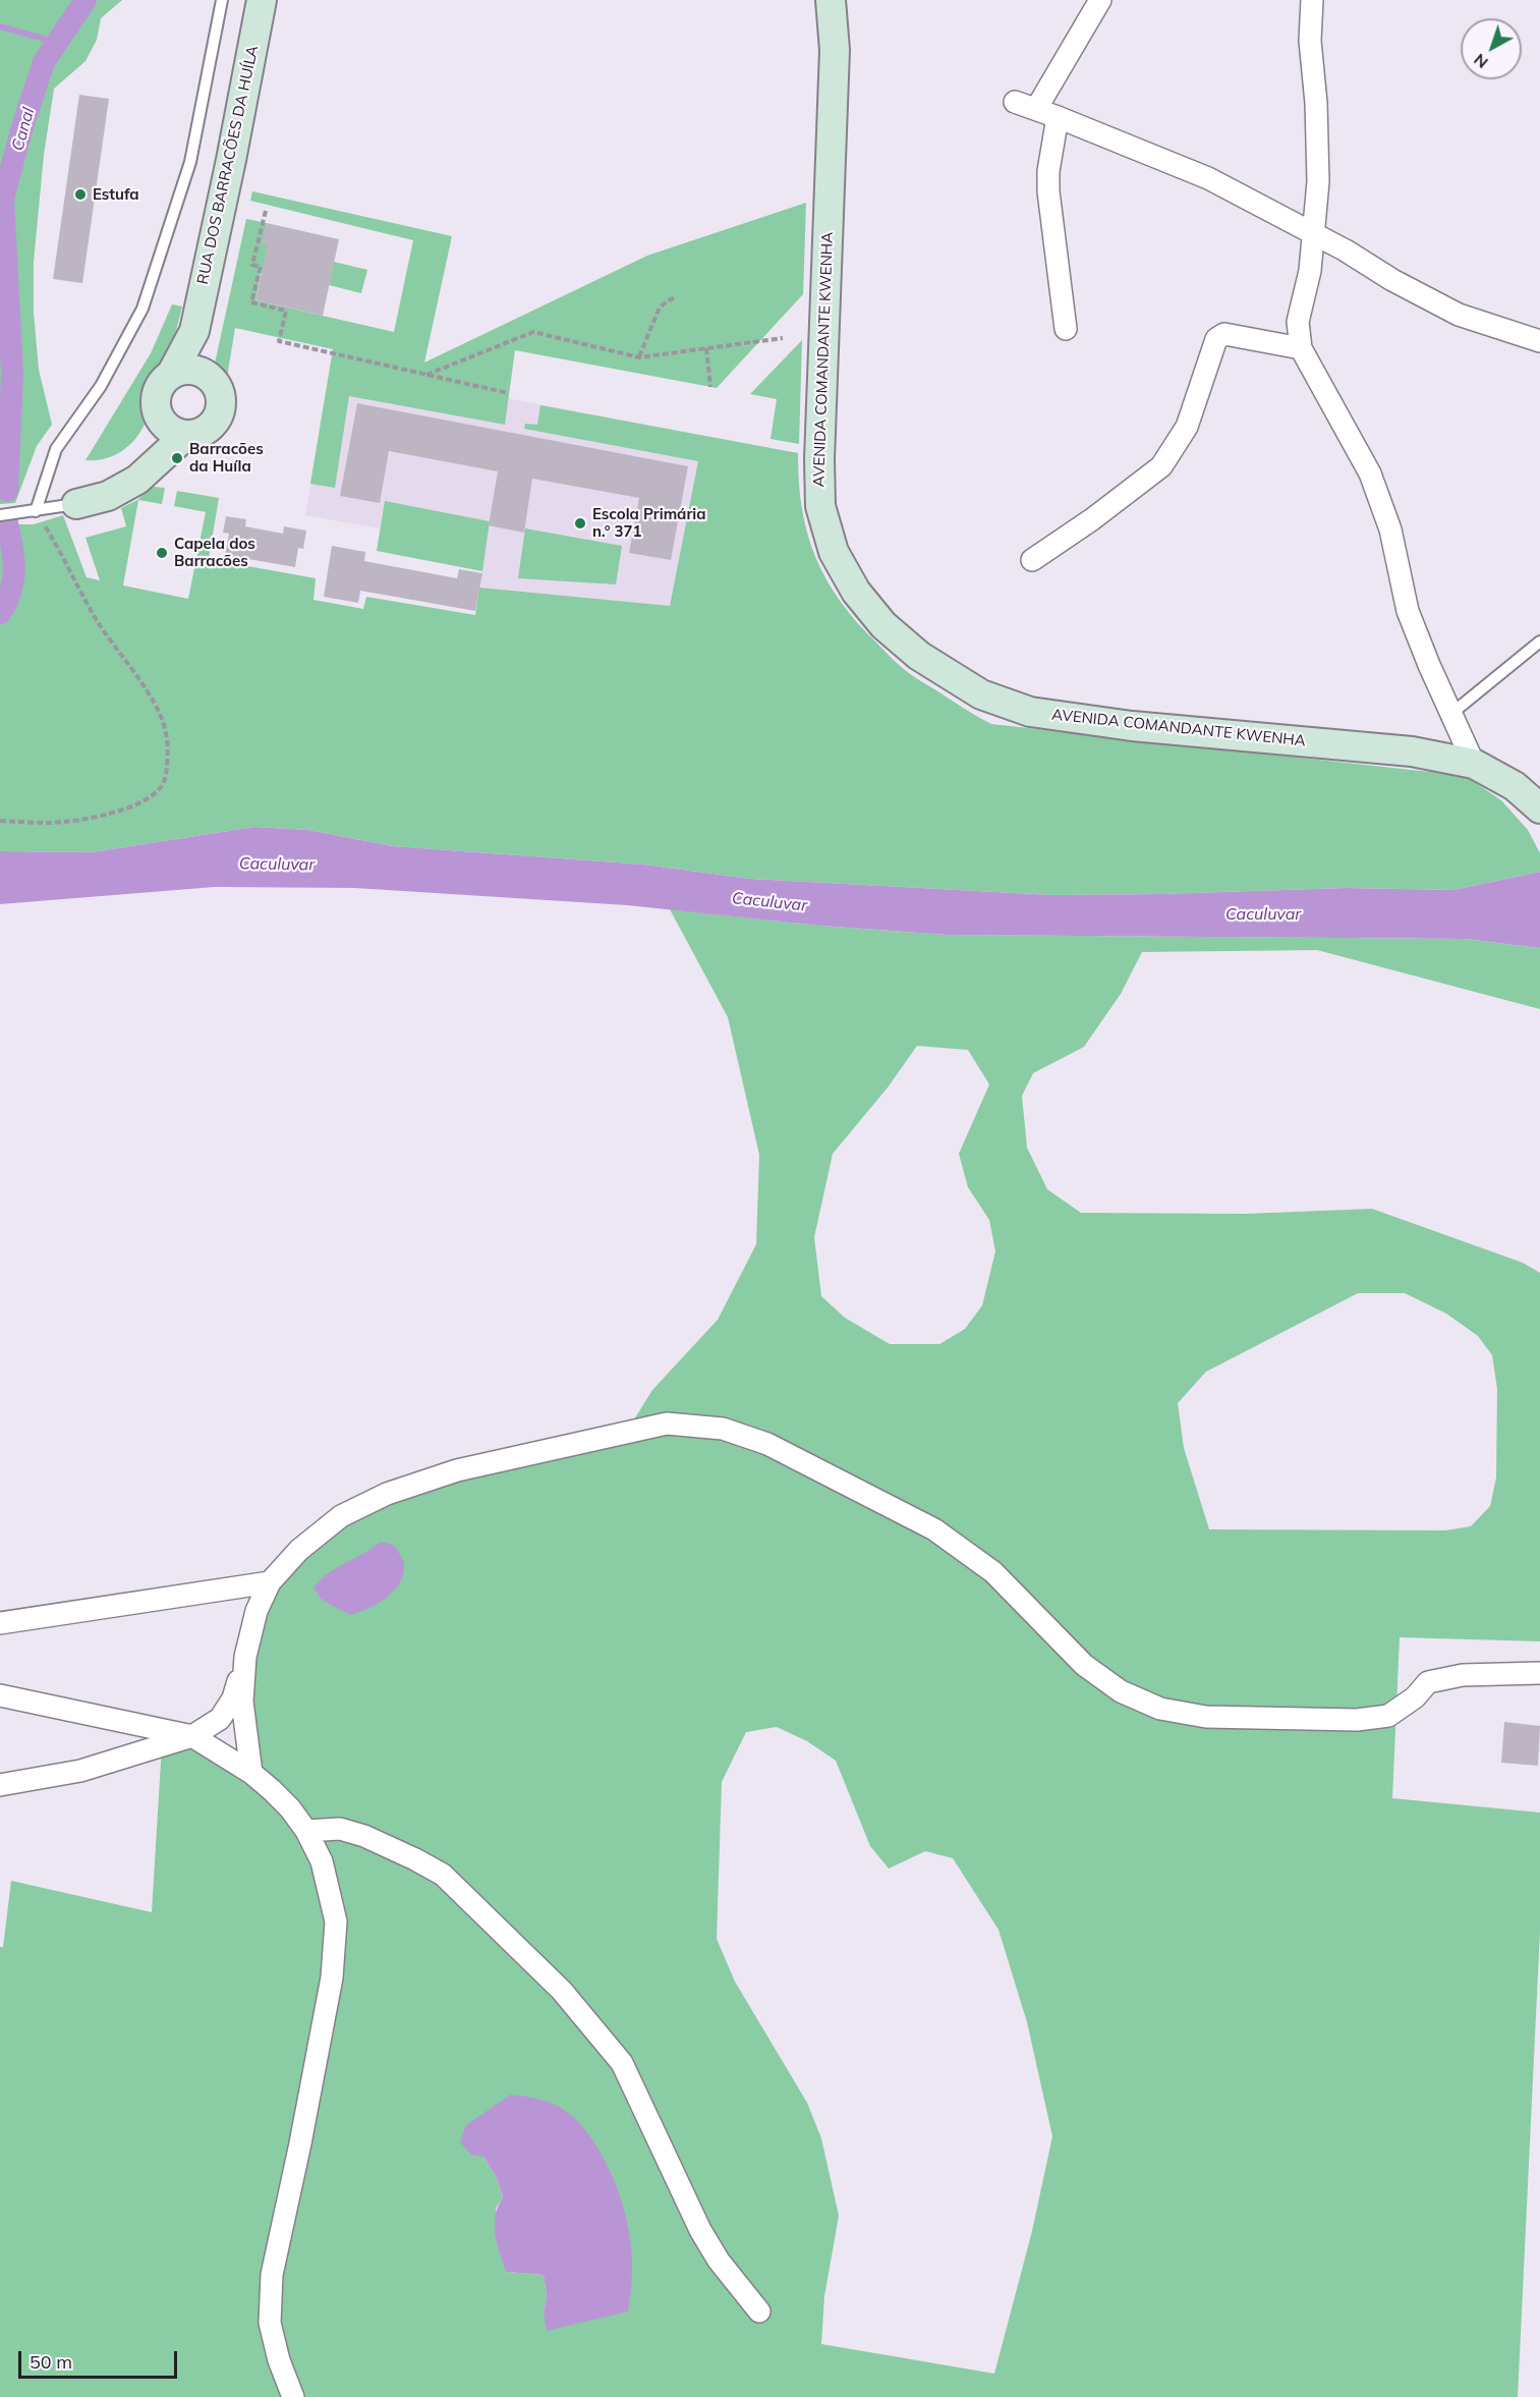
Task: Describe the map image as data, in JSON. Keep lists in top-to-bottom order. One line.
{"streets":{"main road":["RUA DOS BARRACÕES DA HUÍLA","AVENIDA COMANDANTE KWENHA"]},"water":["Canal","Caculuvar"],"places":["Estufa","Barracões da Huíla","Escola Primária n.º 371","Capela dos Barracões"],"scale_bar":"50 m","north":"bottom left"}
